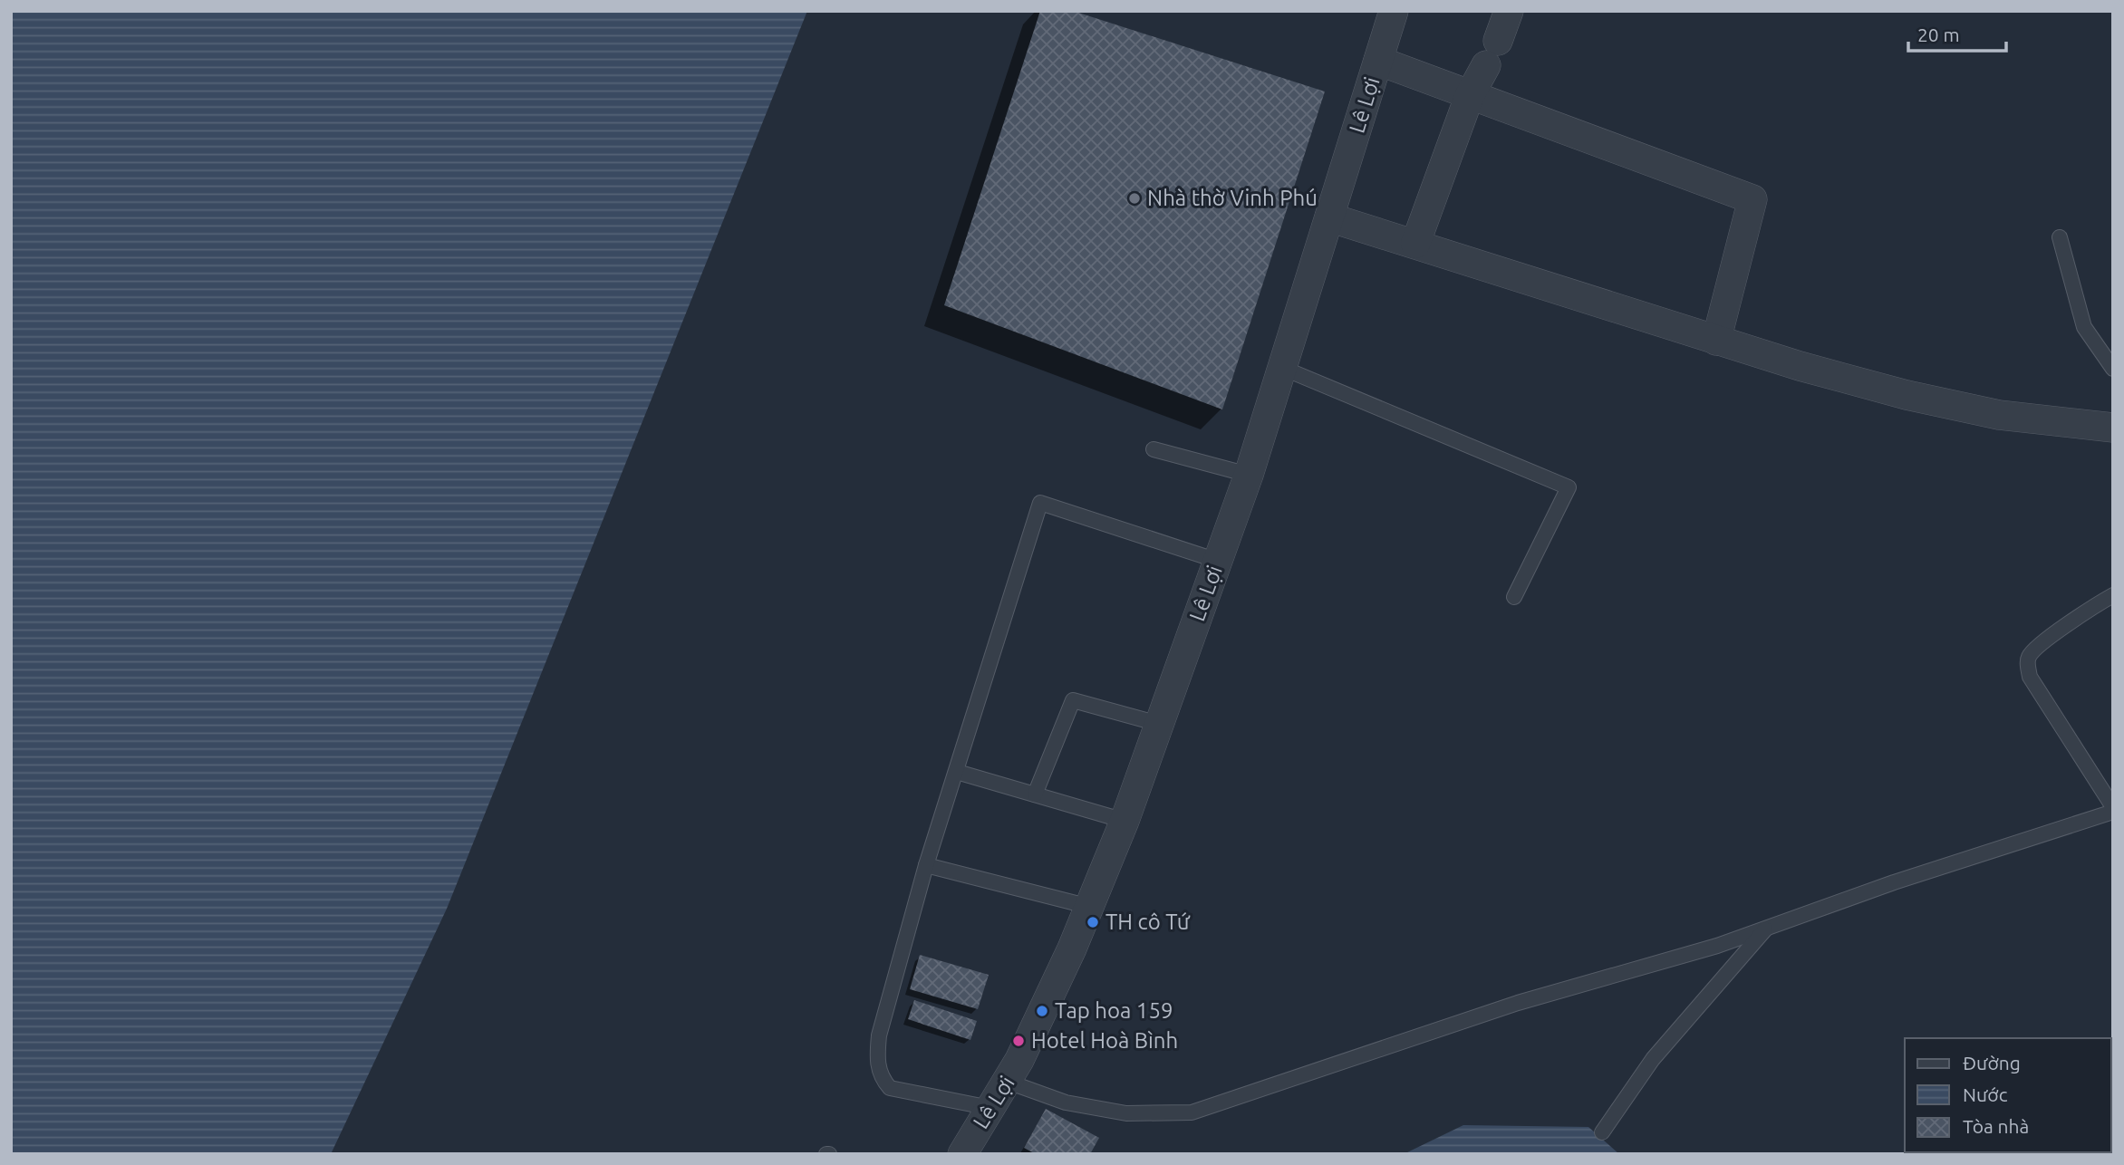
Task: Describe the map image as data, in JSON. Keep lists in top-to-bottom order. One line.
{"streets":{"street":["Lê Lợi"]},"places":["Nhà thờ Vinh Phú","TH cô Tứ","Tap hoa 159","Hotel Hoà Bình"],"legend":["Đường","Nước","Tòa nhà"],"scale_bar":"20 m"}
